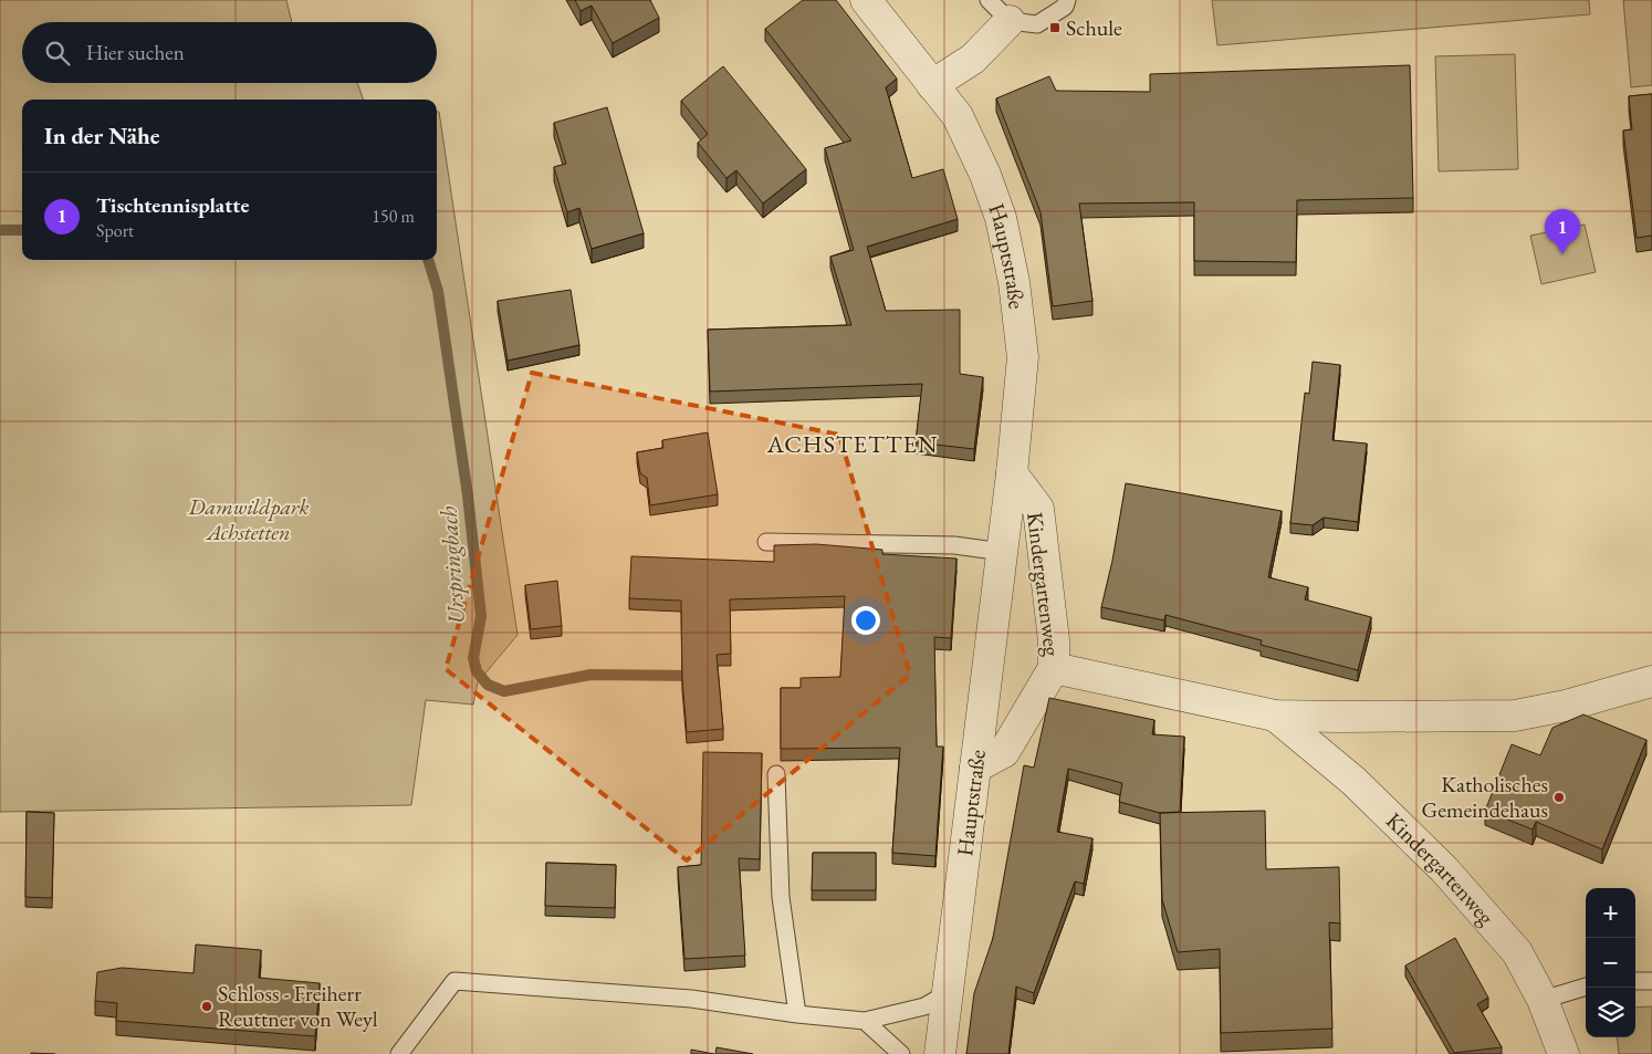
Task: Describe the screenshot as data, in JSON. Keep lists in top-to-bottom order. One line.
{"streets":{"street":["Hauptstraße","Kindergartenweg"]},"crossings":[["Hauptstraße","Kindergartenweg"]],"districts":["ACHSTETTEN"],"water":["Urspringbach"],"parks":["Damwildpark Achstetten"],"places":{"transit":["Schule"],"other":["Katholisches Gemeindehaus","Schloss - Freiherr Reuttner von Weyl"]},"page":{"search":"Hier suchen","heading":"In der Nähe","list":[{"mark":"1","name":"Tischtennisplatte","note":"Sport","value":"150 m"}],"pins":"1","map_buttons":["+","−"]}}
